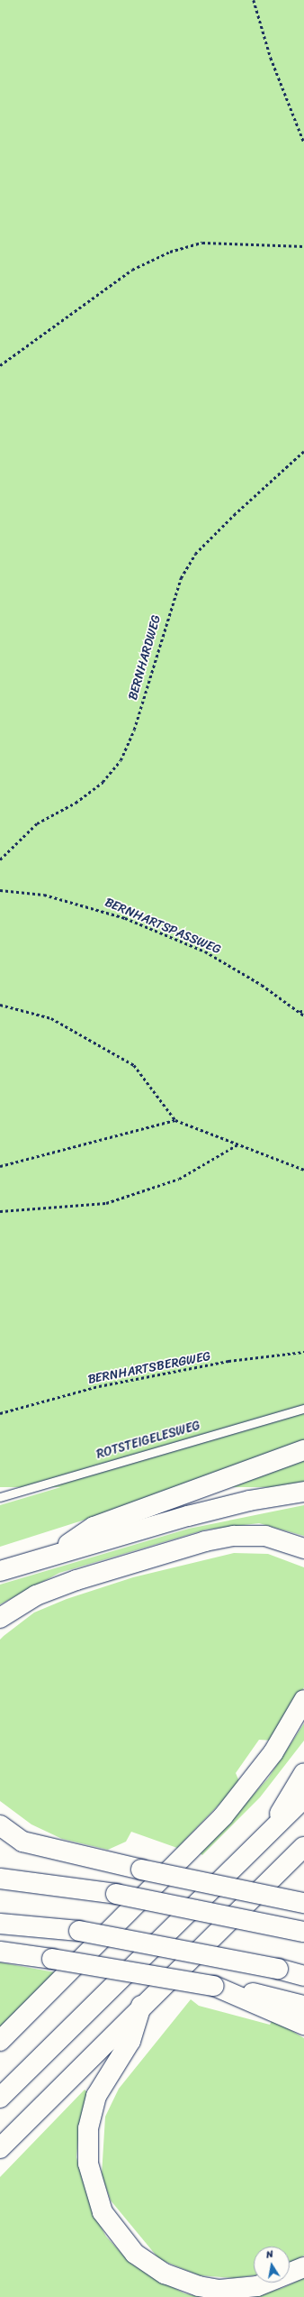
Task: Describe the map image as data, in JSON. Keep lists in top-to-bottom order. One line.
{"streets":{"lane":["ROTSTEIGELESWEG"],"path":["BERNHARDWEG","BERNHARTSPASSWEG","BERNHARTSBERGWEG"]},"north":"top"}
